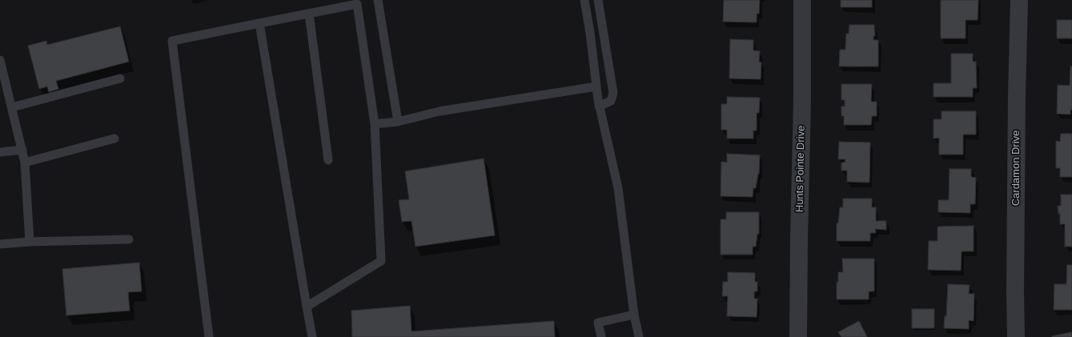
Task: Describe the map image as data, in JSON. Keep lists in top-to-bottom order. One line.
{"streets":{"street":["Cardamon Drive","Hunts Pointe Drive"]}}
